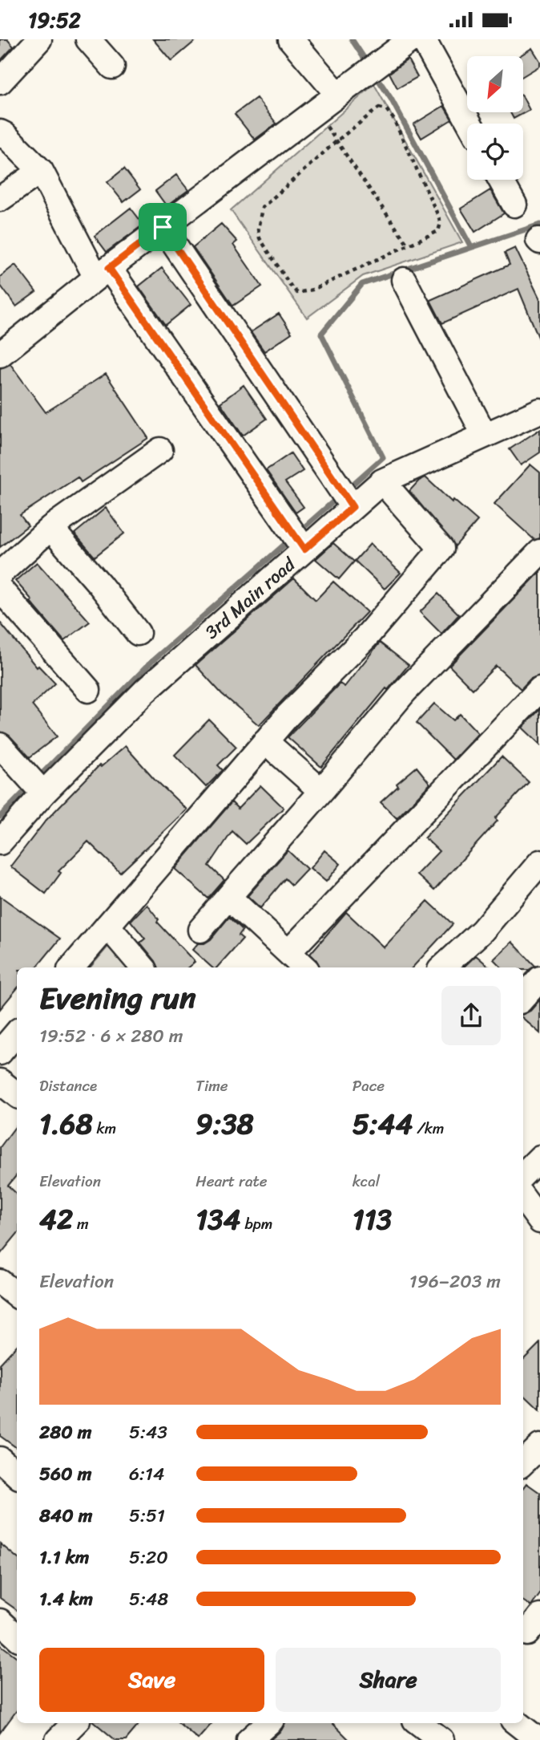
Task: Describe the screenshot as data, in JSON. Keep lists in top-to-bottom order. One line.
{"streets":{"street":["3rd Main road"]},"north":"bottom left","page":{"status":"19:52","heading":["Evening run","19:52 · 6 × 280 m"],"stats":[["Distance","1.68 km"],["Time","9:38"],["Pace","5:44 /km"],["Elevation","42 m"],["Heart rate","134 bpm"],["kcal","113"]],"chart":["Elevation","196–203 m"],"list":[{"name":"280 m","note":"5:43"},{"name":"560 m","note":"6:14"},{"name":"840 m","note":"5:51"},{"name":"1.1 km","note":"5:20"},{"name":"1.4 km","note":"5:48"}],"buttons":["Save","Share"]}}
